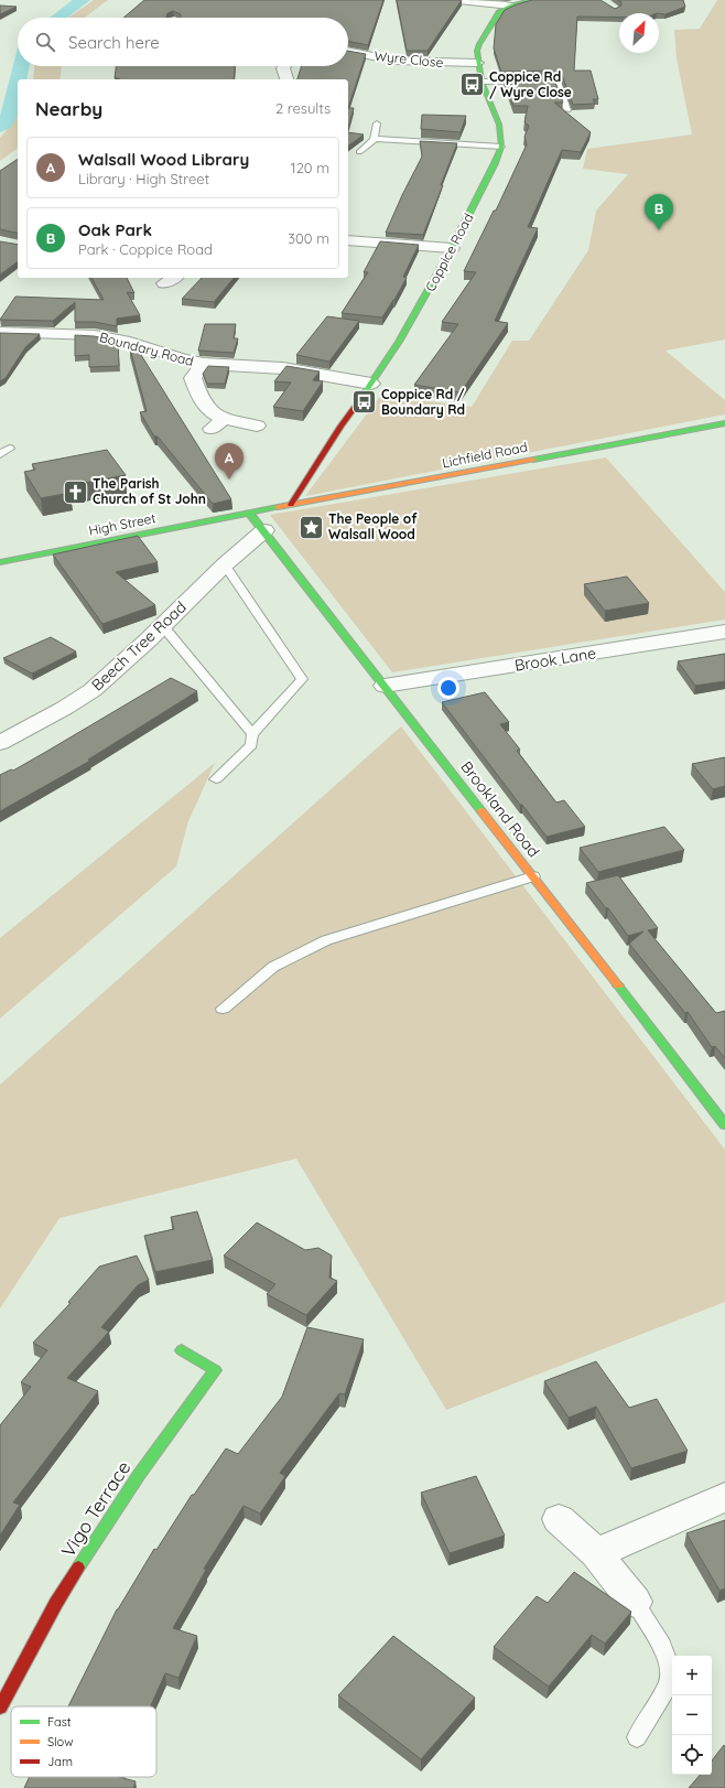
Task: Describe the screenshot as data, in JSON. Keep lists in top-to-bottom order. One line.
{"streets":{"main road":["Coppice Road","Lichfield Road","High Street","Brookland Road","Vigo Terrace"],"street":["Wyre Close","Boundary Road","Beech Tree Road","Brook Lane"]},"crossings":[["Wyre Close","Coppice Road"],["Coppice Road","Boundary Road"],["Coppice Road","Lichfield Road"],["Lichfield Road","High Street"],["Lichfield Road","Brookland Road"],["High Street","Brookland Road"],["Beech Tree Road","Brookland Road"],["Brook Lane","Brookland Road"]],"places":{"bus stop":["Coppice Rd / Wyre Close","Coppice Rd / Boundary Rd"],"church":["The Parish Church of St John"],"place":["The People of Walsall Wood"]},"legend":["Fast","Slow","Jam"],"north":"top right","page":{"search":"Search here","heading":["Nearby","2 results"],"list":[{"mark":"A","name":"Walsall Wood Library","note":"Library · High Street","value":"120 m"},{"mark":"B","name":"Oak Park","note":"Park · Coppice Road","value":"300 m"}],"pins":["B","A"],"map_buttons":["+","−"]}}
